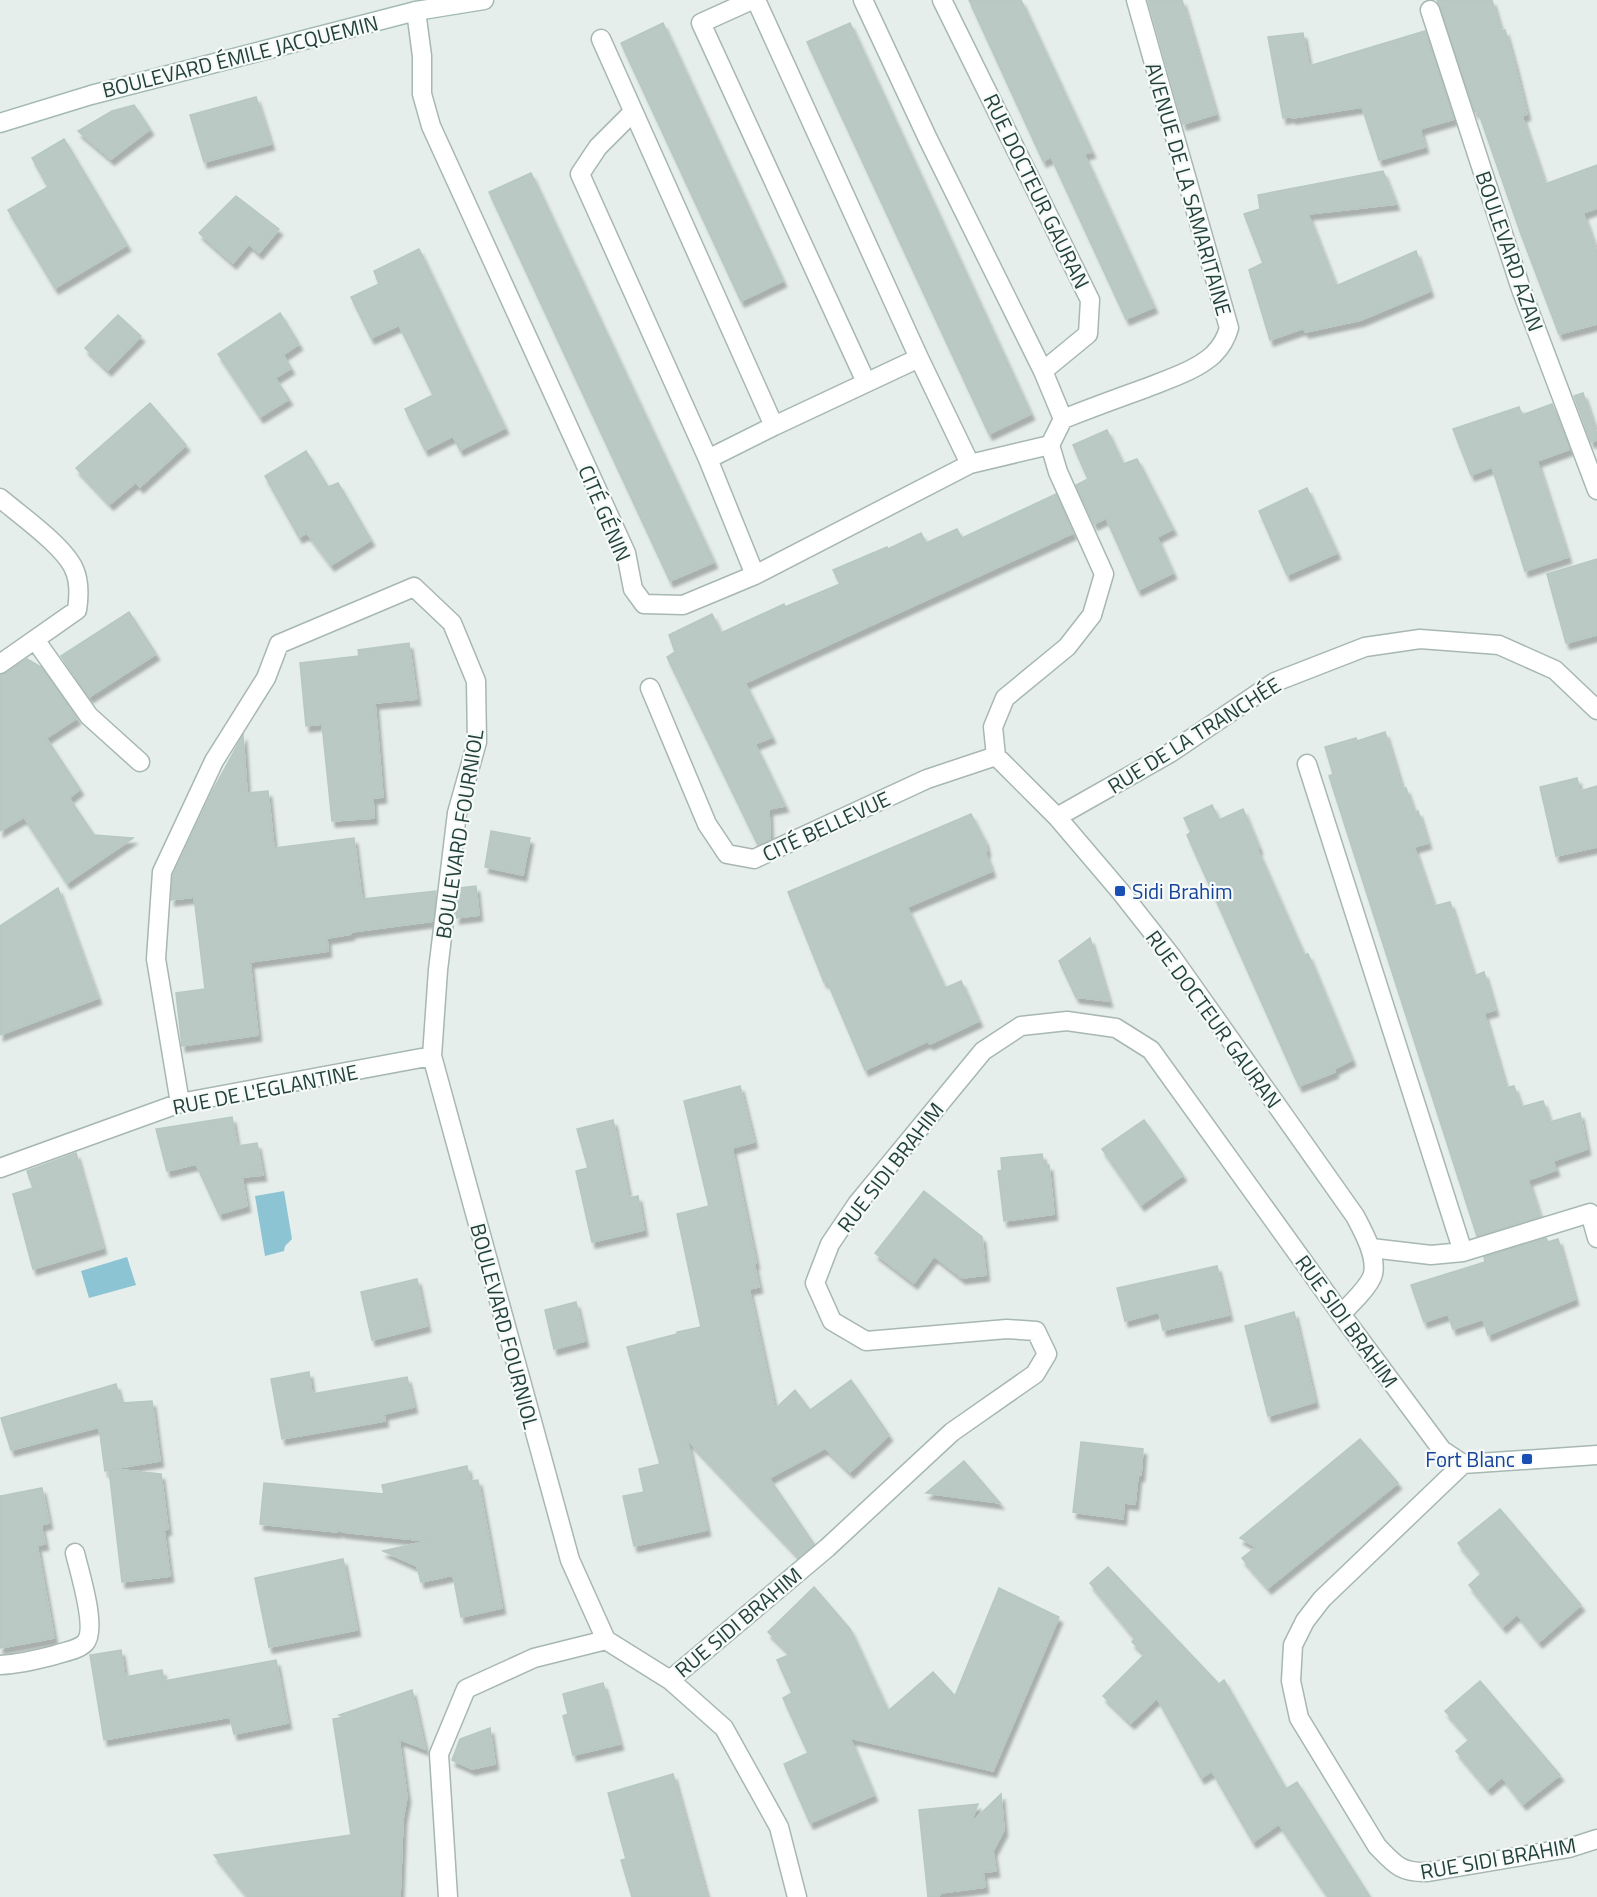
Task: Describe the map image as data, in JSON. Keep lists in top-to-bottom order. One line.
{"streets":{"street":["BOULEVARD ÉMILE JACQUEMIN","AVENUE DE LA SAMARITAINE","RUE DOCTEUR GAURAN","BOULEVARD AZAN","CITÉ GÉNIN","RUE DE LA TRANCHÉE","CITÉ BELLEVUE","BOULEVARD FOURNIOL","RUE DE L'EGLANTINE","RUE SIDI BRAHIM"]},"crossings":[["BOULEVARD ÉMILE JACQUEMIN","CITÉ GÉNIN"],["RUE DOCTEUR GAURAN","RUE DE LA TRANCHÉE"],["RUE DOCTEUR GAURAN","CITÉ BELLEVUE"],["RUE DOCTEUR GAURAN","RUE SIDI BRAHIM"],["BOULEVARD FOURNIOL","RUE DE L'EGLANTINE"],["BOULEVARD FOURNIOL","RUE SIDI BRAHIM"]],"places":{"transit":["Sidi Brahim","Fort Blanc"]}}
